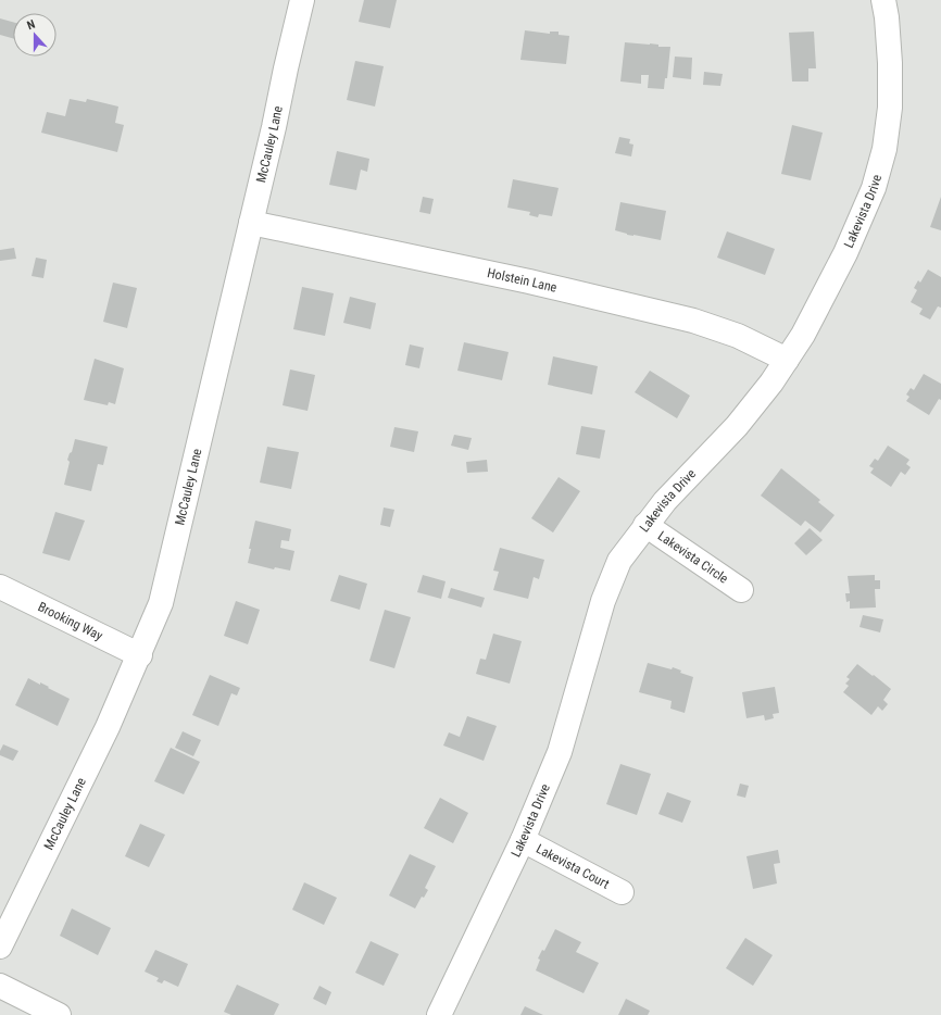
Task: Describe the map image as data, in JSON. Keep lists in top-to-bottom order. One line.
{"streets":{"street":["McCauley Lane","Lakevista Drive","Holstein Lane","Lakevista Circle","Brooking Way","Lakevista Court"]},"crossings":[["McCauley Lane","Holstein Lane"],["McCauley Lane","Brooking Way"],["Lakevista Drive","Holstein Lane"],["Lakevista Drive","Lakevista Circle"],["Lakevista Drive","Lakevista Court"]],"north":"top"}
